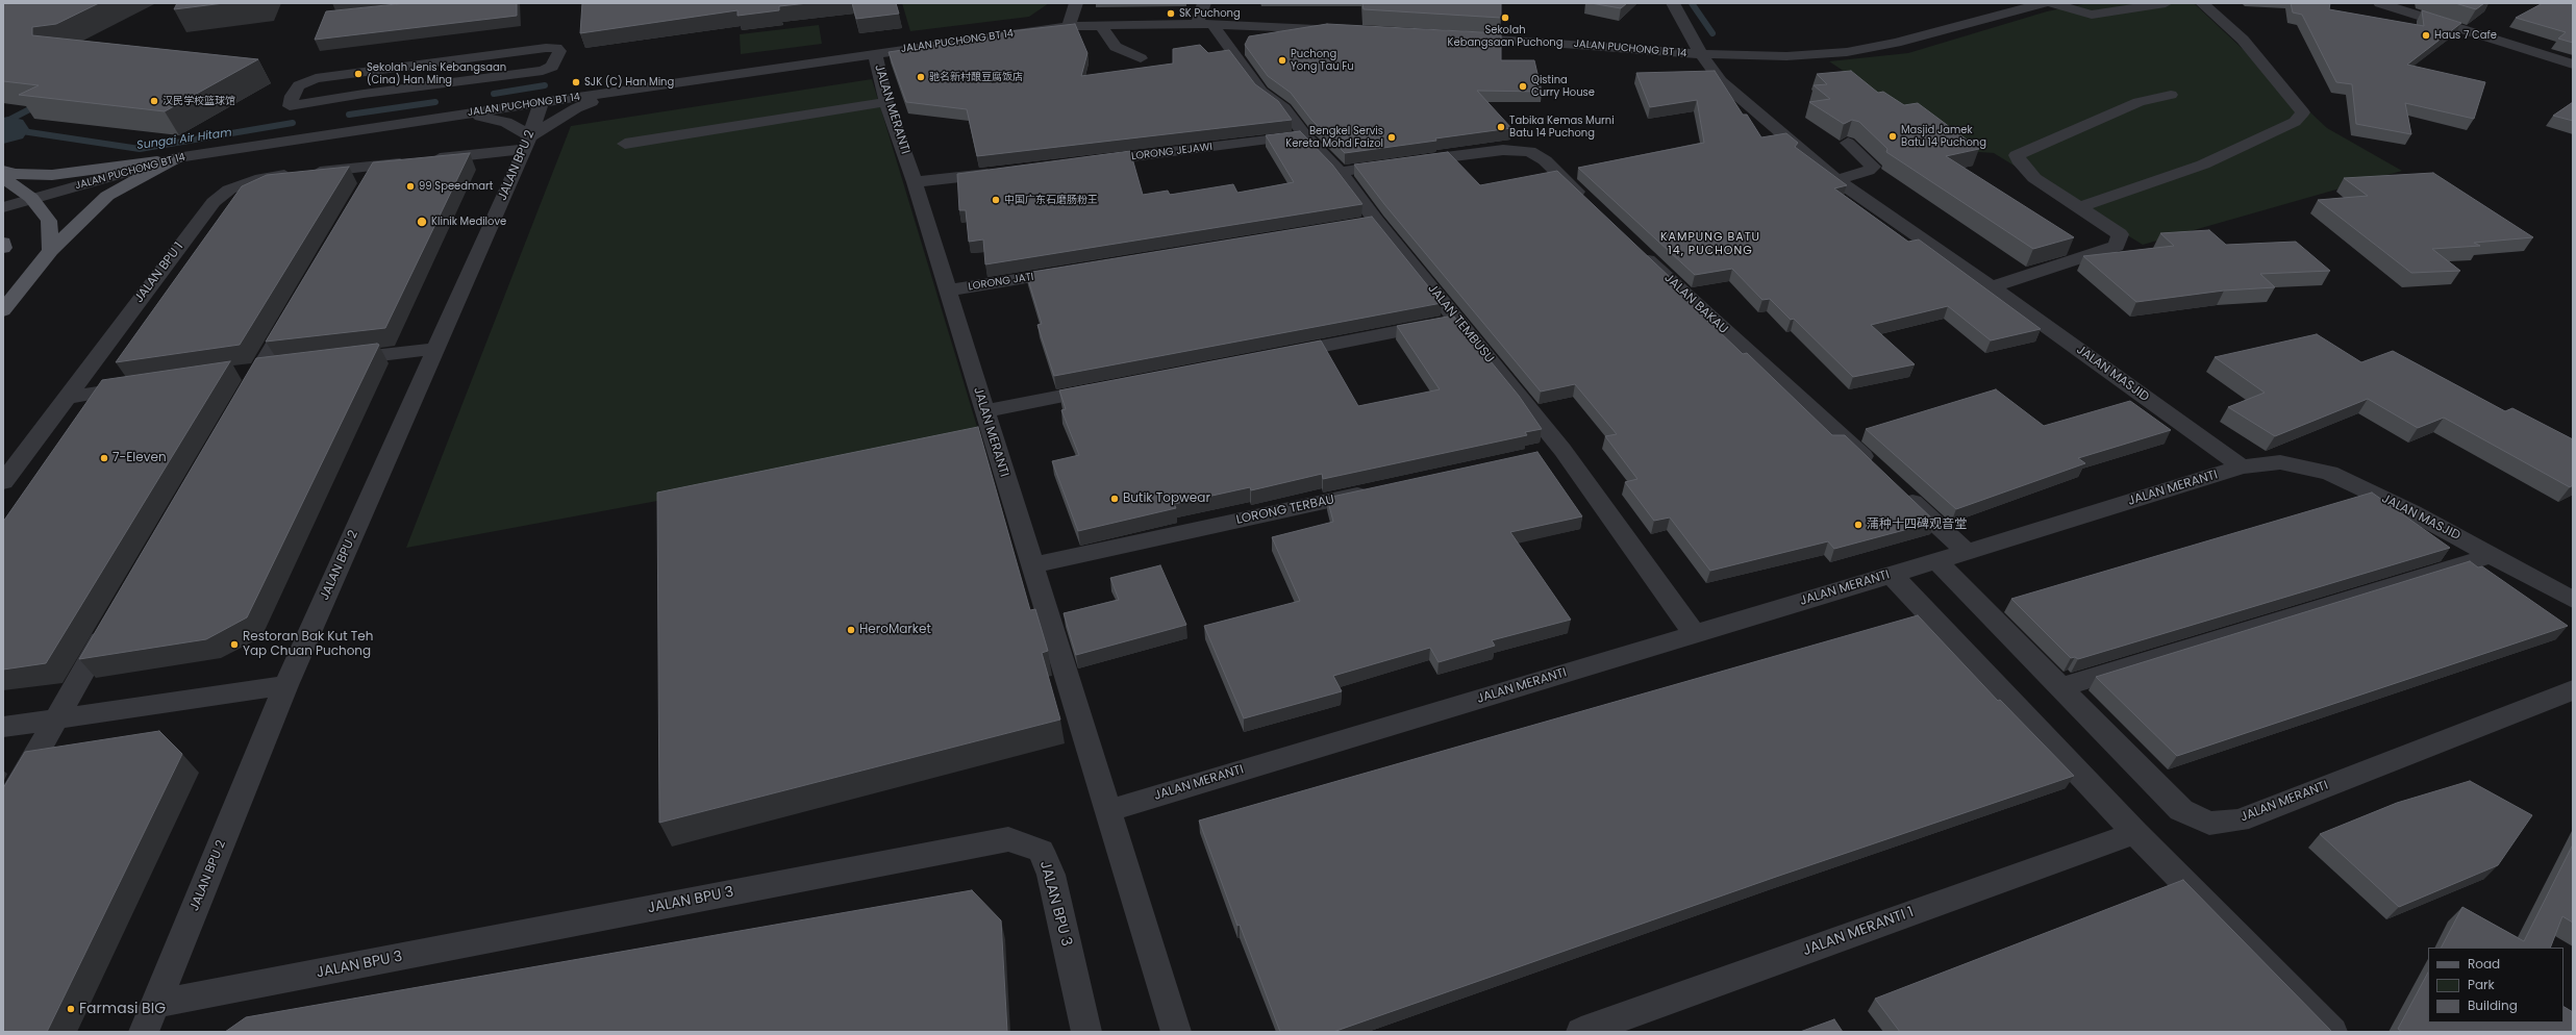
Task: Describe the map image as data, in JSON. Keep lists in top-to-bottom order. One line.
{"streets":{"street":["JALAN PUCHONG BT 14","JALAN MERANTI","LORONG JEJAWI","JALAN BPU 2","JALAN BPU 1","LORONG JATI","JALAN BAKAU","JALAN TEMBUSU","JALAN MASJID","LORONG TERBAU","JALAN BPU 3","JALAN MERANTI 1"]},"crossings":[["JALAN PUCHONG BT 14","JALAN MERANTI"],["JALAN PUCHONG BT 14","JALAN BPU 2"],["JALAN PUCHONG BT 14","JALAN TEMBUSU"],["JALAN PUCHONG BT 14","JALAN MASJID"],["JALAN MERANTI","LORONG JATI"],["JALAN MERANTI","JALAN TEMBUSU"],["JALAN MERANTI","JALAN MASJID"],["JALAN MERANTI","LORONG TERBAU"],["LORONG JEJAWI","JALAN TEMBUSU"],["JALAN BPU 2","JALAN BPU 1"],["JALAN BPU 2","JALAN BPU 3"]],"districts":["KAMPUNG BATU 14, PUCHONG"],"water":["Sungai Air Hitam"],"places":["SK Puchong","Sekolah Kebangsaan Puchong","Haus 7 Cafe","Puchong Yong Tau Fu","Sekolah Jenis Kebangsaan (Cina) Han Ming","驰名新村酿豆腐饭店","SJK (C) Han Ming","Qistina Curry House","汉民学校篮球馆","Tabika Kemas Murni Batu 14 Puchong","Masjid Jamek Batu 14 Puchong","Bengkel Servis Kereta Mohd Faizol","99 Speedmart","中国广东石磨肠粉王","Klinik Medilove","7-Eleven","Butik Topwear","蒲种十四碑观音堂","HeroMarket","Restoran Bak Kut Teh Yap Chuan Puchong","Farmasi BIG"],"legend":["Road","Park","Building"]}
